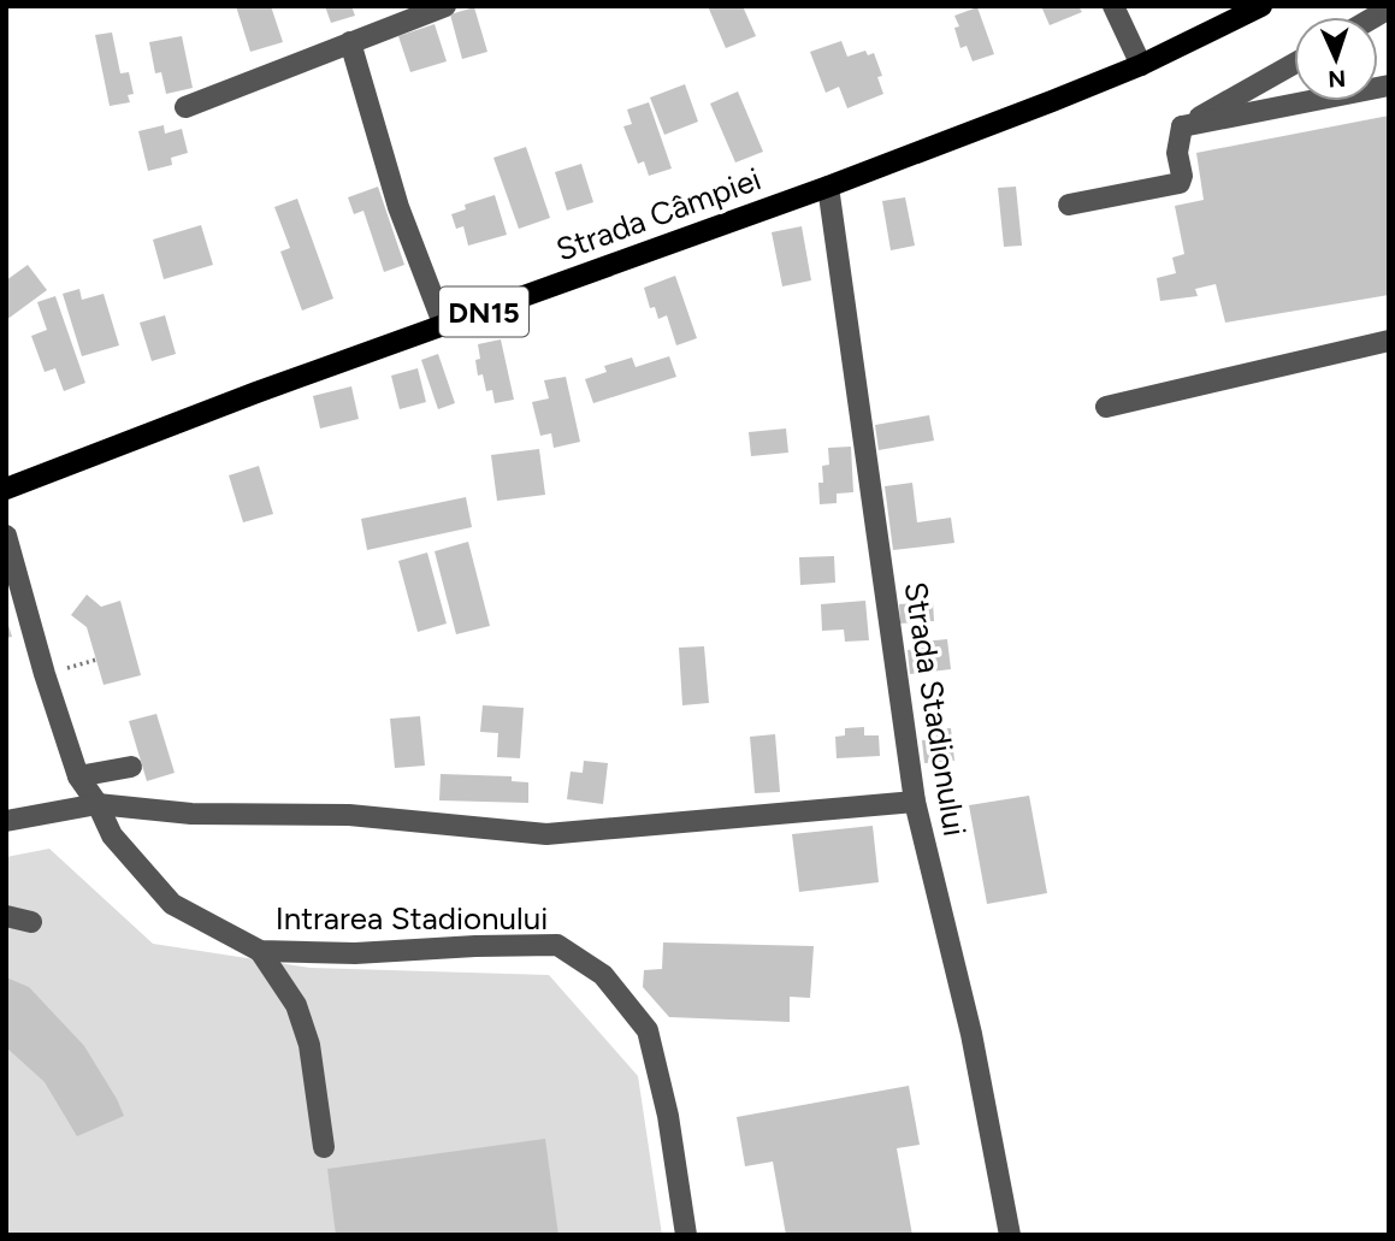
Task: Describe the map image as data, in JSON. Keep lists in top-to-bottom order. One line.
{"streets":{"main road":["Strada Câmpiei","DN15"],"street":["Strada Stadionului","Intrarea Stadionului"]},"crossings":[["Strada Câmpiei","DN15"],["Strada Câmpiei","Strada Stadionului"]],"north":"bottom"}
